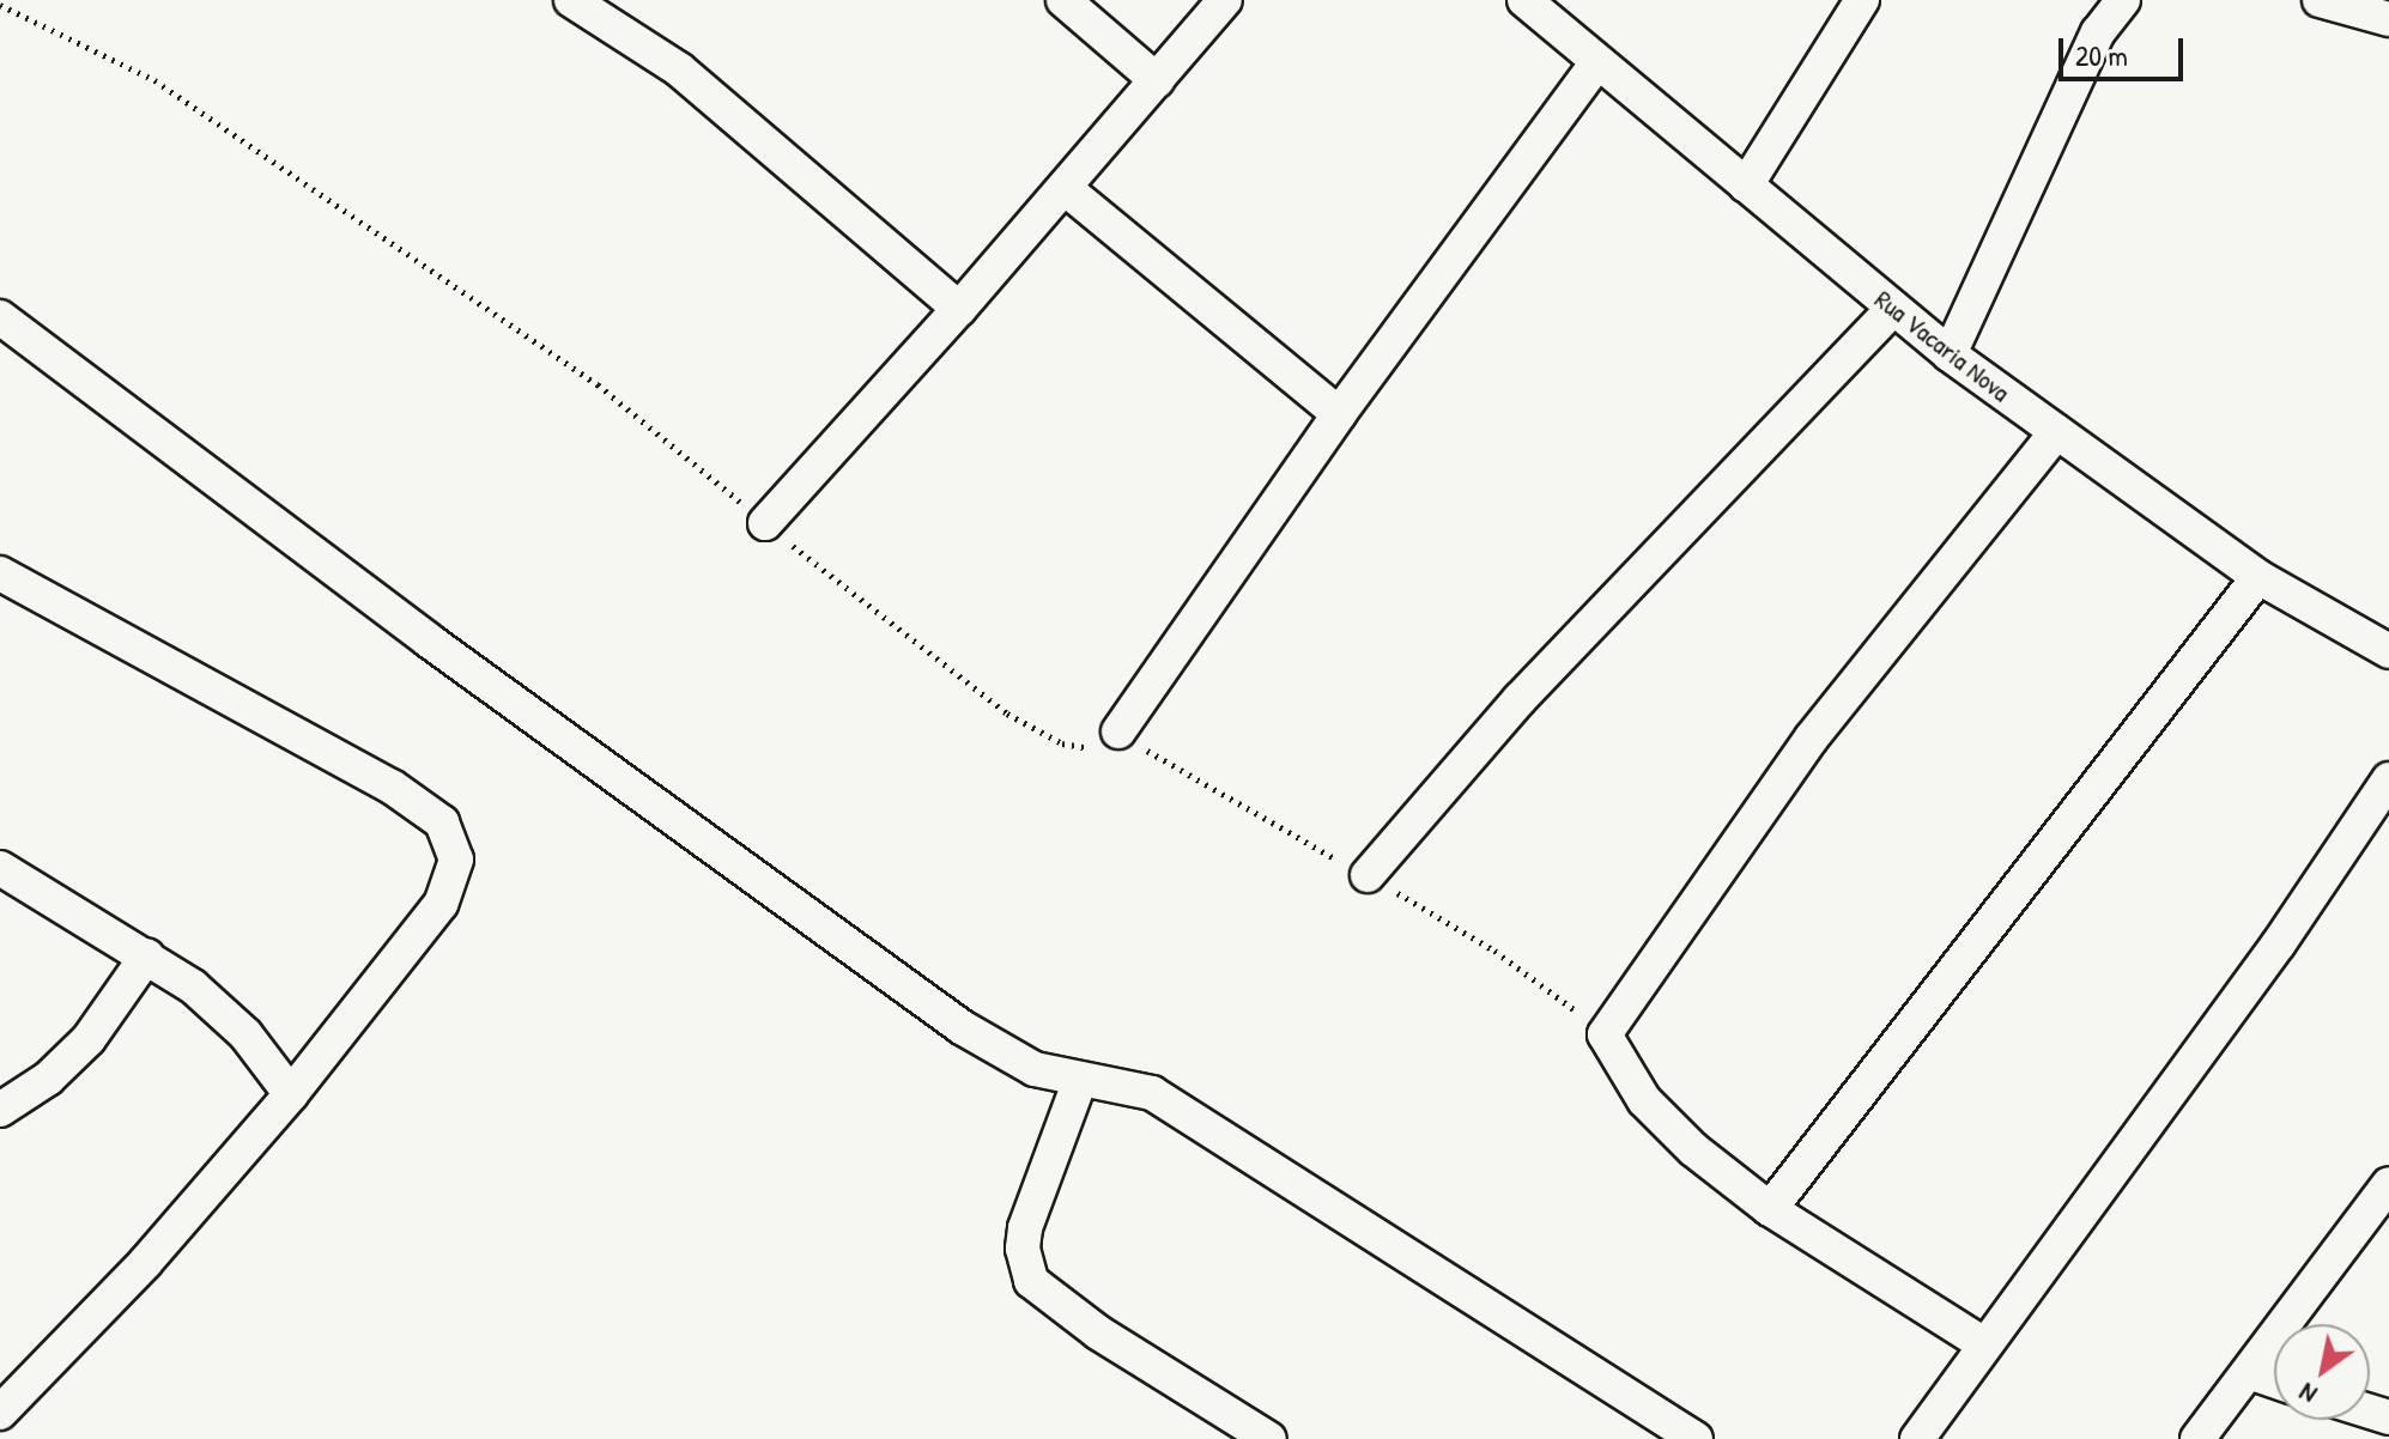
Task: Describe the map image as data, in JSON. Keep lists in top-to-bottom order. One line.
{"streets":{"street":["Rua Vacaria Nova"]},"scale_bar":"20 m","north":"bottom left"}
